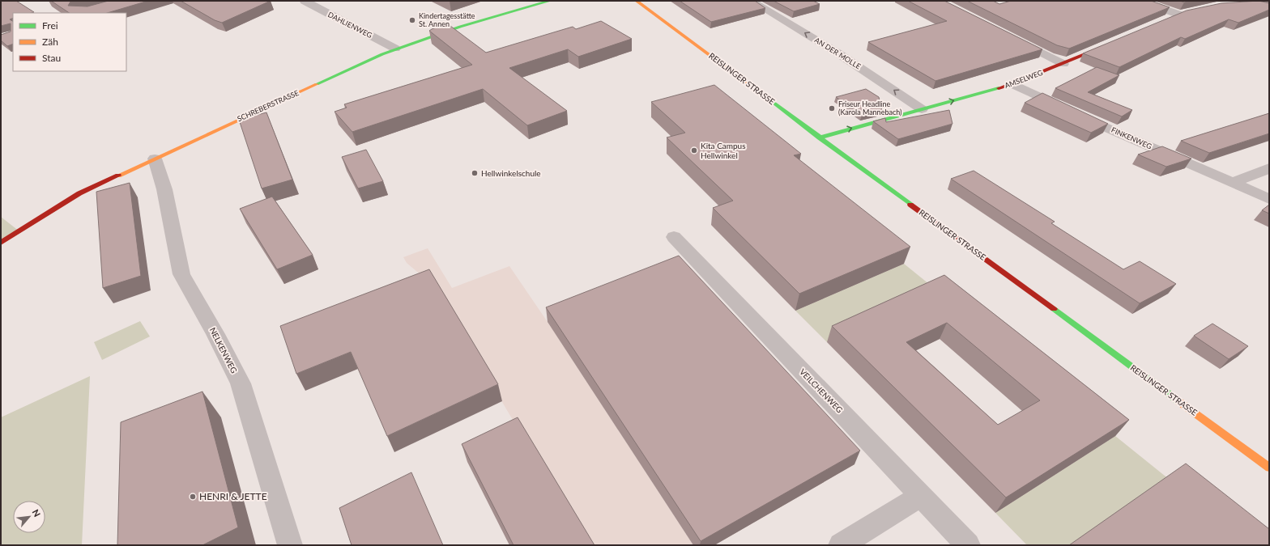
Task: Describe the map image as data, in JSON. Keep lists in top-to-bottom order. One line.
{"streets":{"street":["DAHLIENWEG","AN DER MOLLE","REISLINGER STRASSE","AMSELWEG","SCHREBERSTRASSE","FINKENWEG","NELKENWEG","VEILCHENWEG"]},"crossings":[["DAHLIENWEG","SCHREBERSTRASSE"],["AN DER MOLLE","AMSELWEG"],["REISLINGER STRASSE","AMSELWEG"],["AMSELWEG","FINKENWEG"],["SCHREBERSTRASSE","NELKENWEG"]],"one_way":["AN DER MOLLE","AMSELWEG"],"places":["Kindertagesstätte St. Annen","Friseur Headline (Karola Mannebach)","Kita Campus Hellwinkel","Hellwinkelschule","HENRI & JETTE"],"legend":["Frei","Zäh","Stau"],"north":"top right"}
